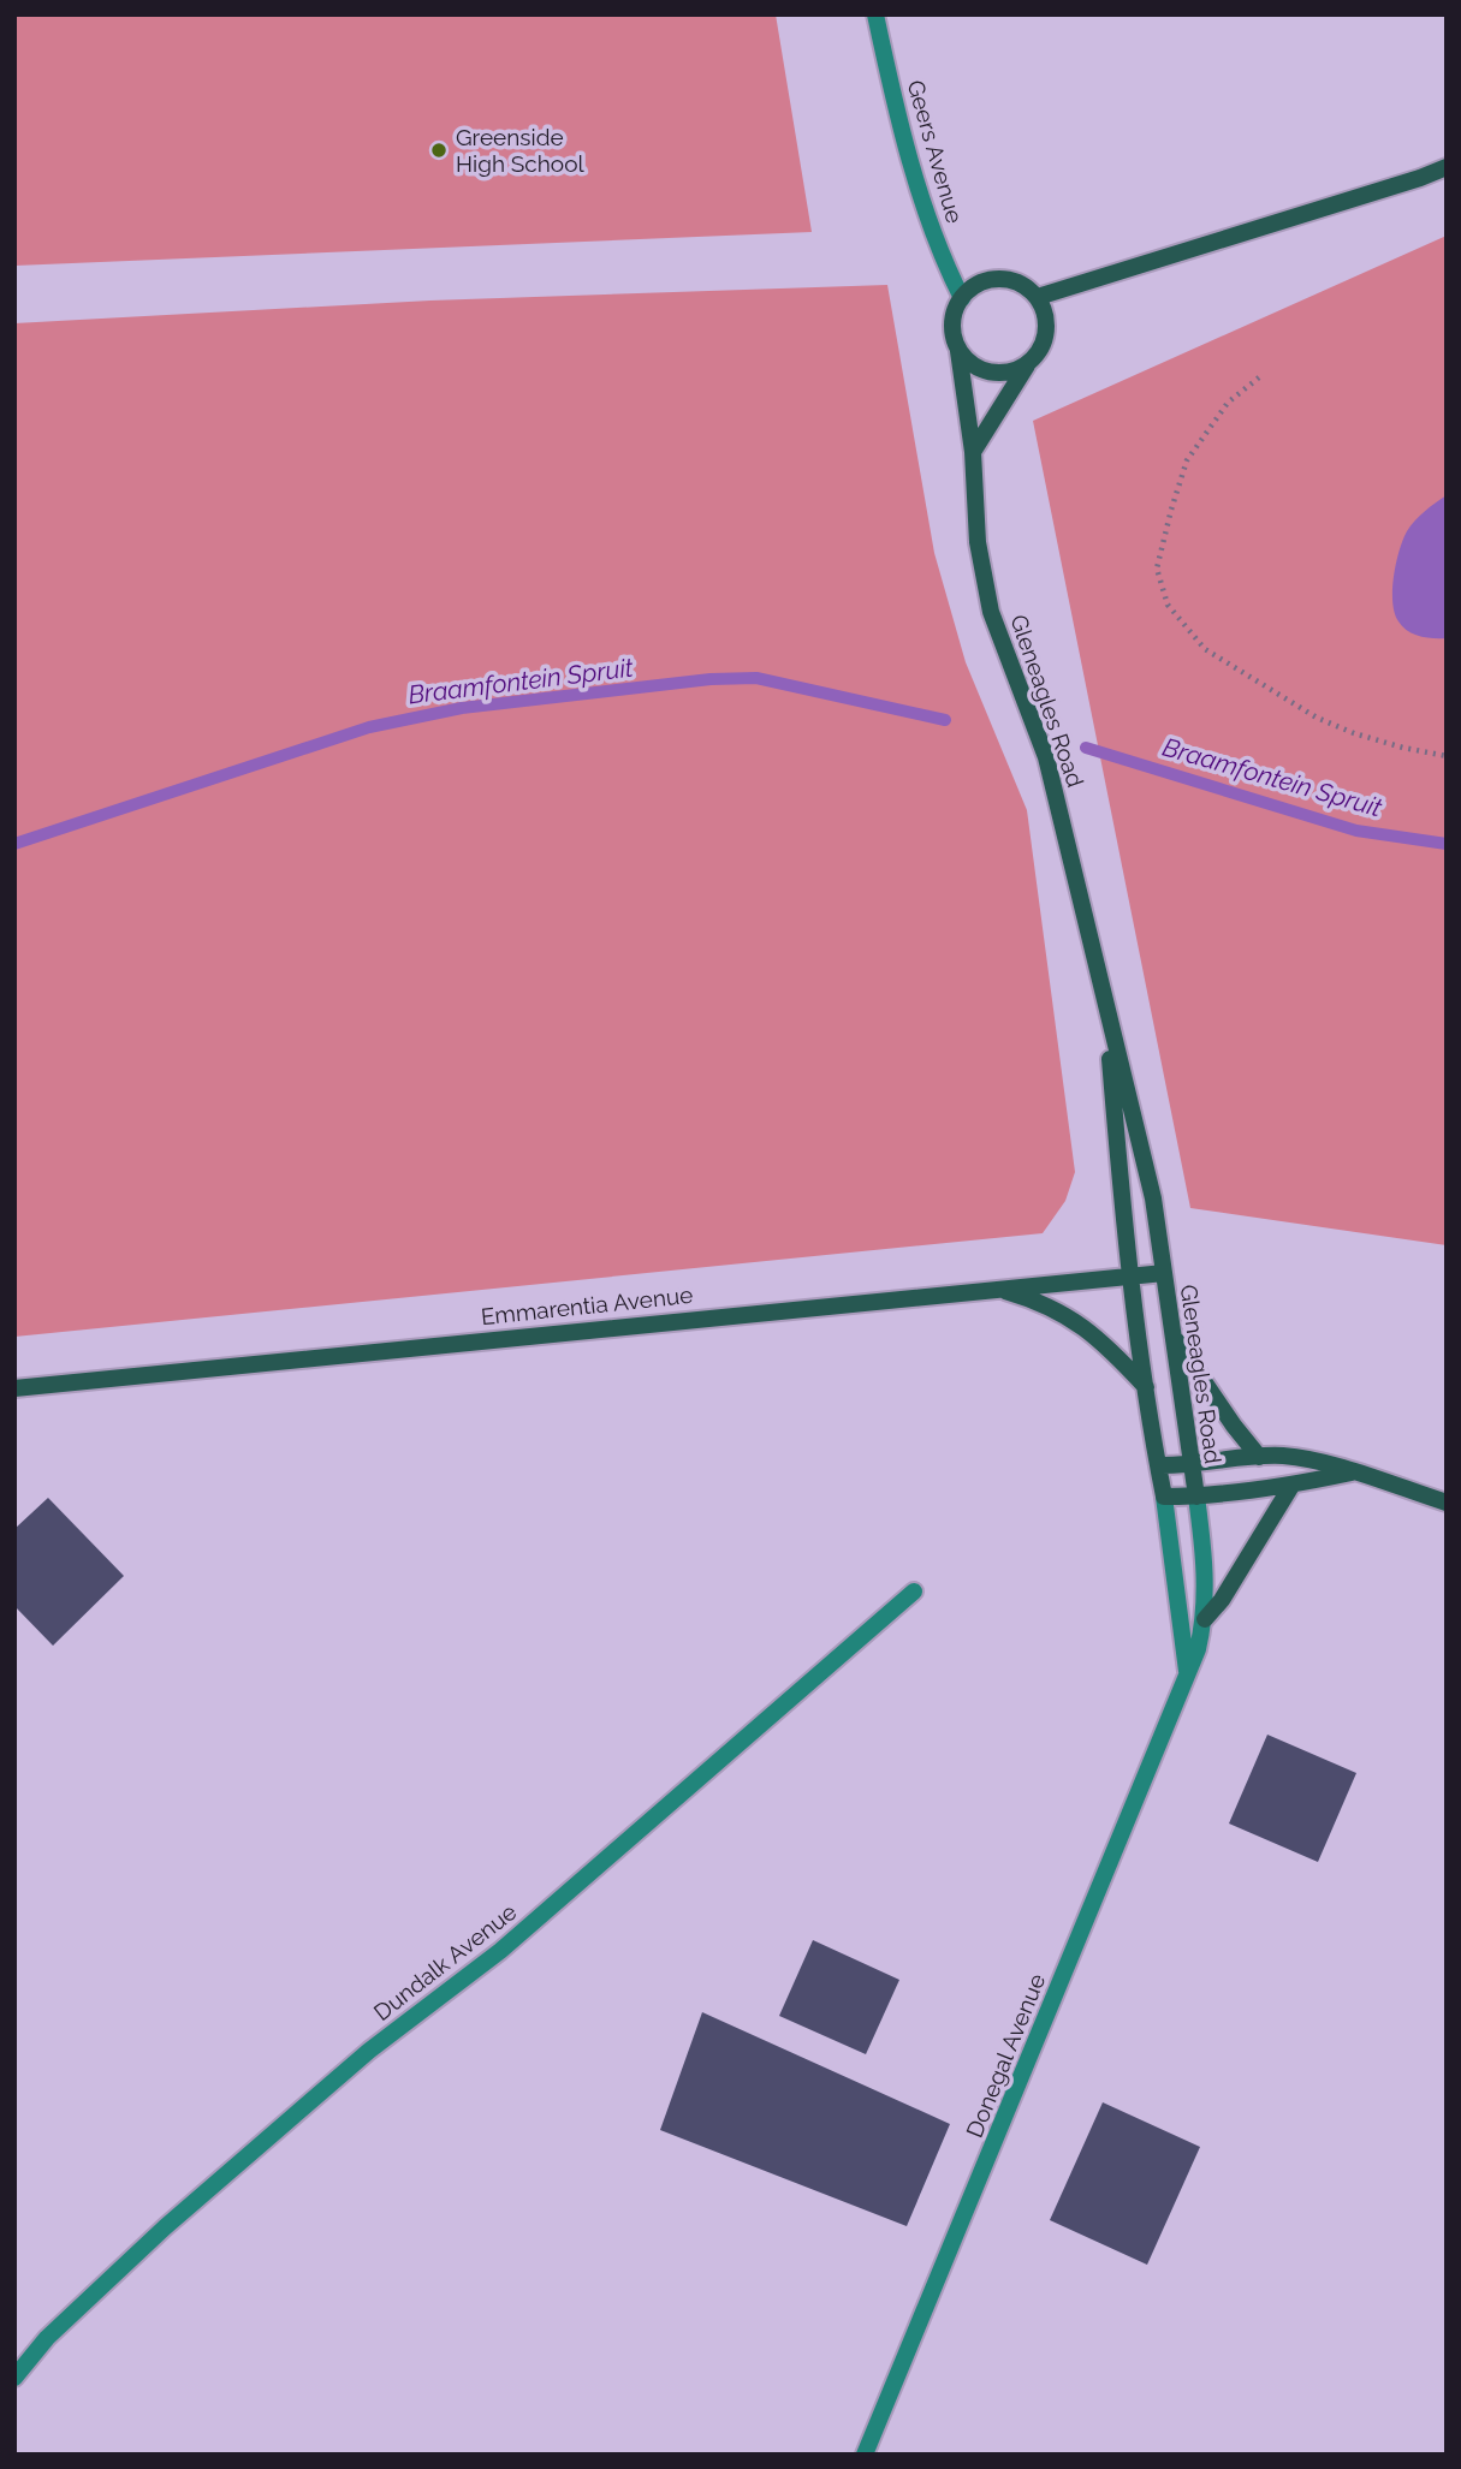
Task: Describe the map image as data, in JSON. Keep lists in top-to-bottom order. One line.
{"streets":{"street":["Geers Avenue","Gleneagles Road","Emmarentia Avenue","Dundalk Avenue","Donegal Avenue"]},"crossings":[["Geers Avenue","Gleneagles Road"],["Gleneagles Road","Emmarentia Avenue"],["Gleneagles Road","Donegal Avenue"]],"water":["Braamfontein Spruit"],"places":["Greenside High School"]}
